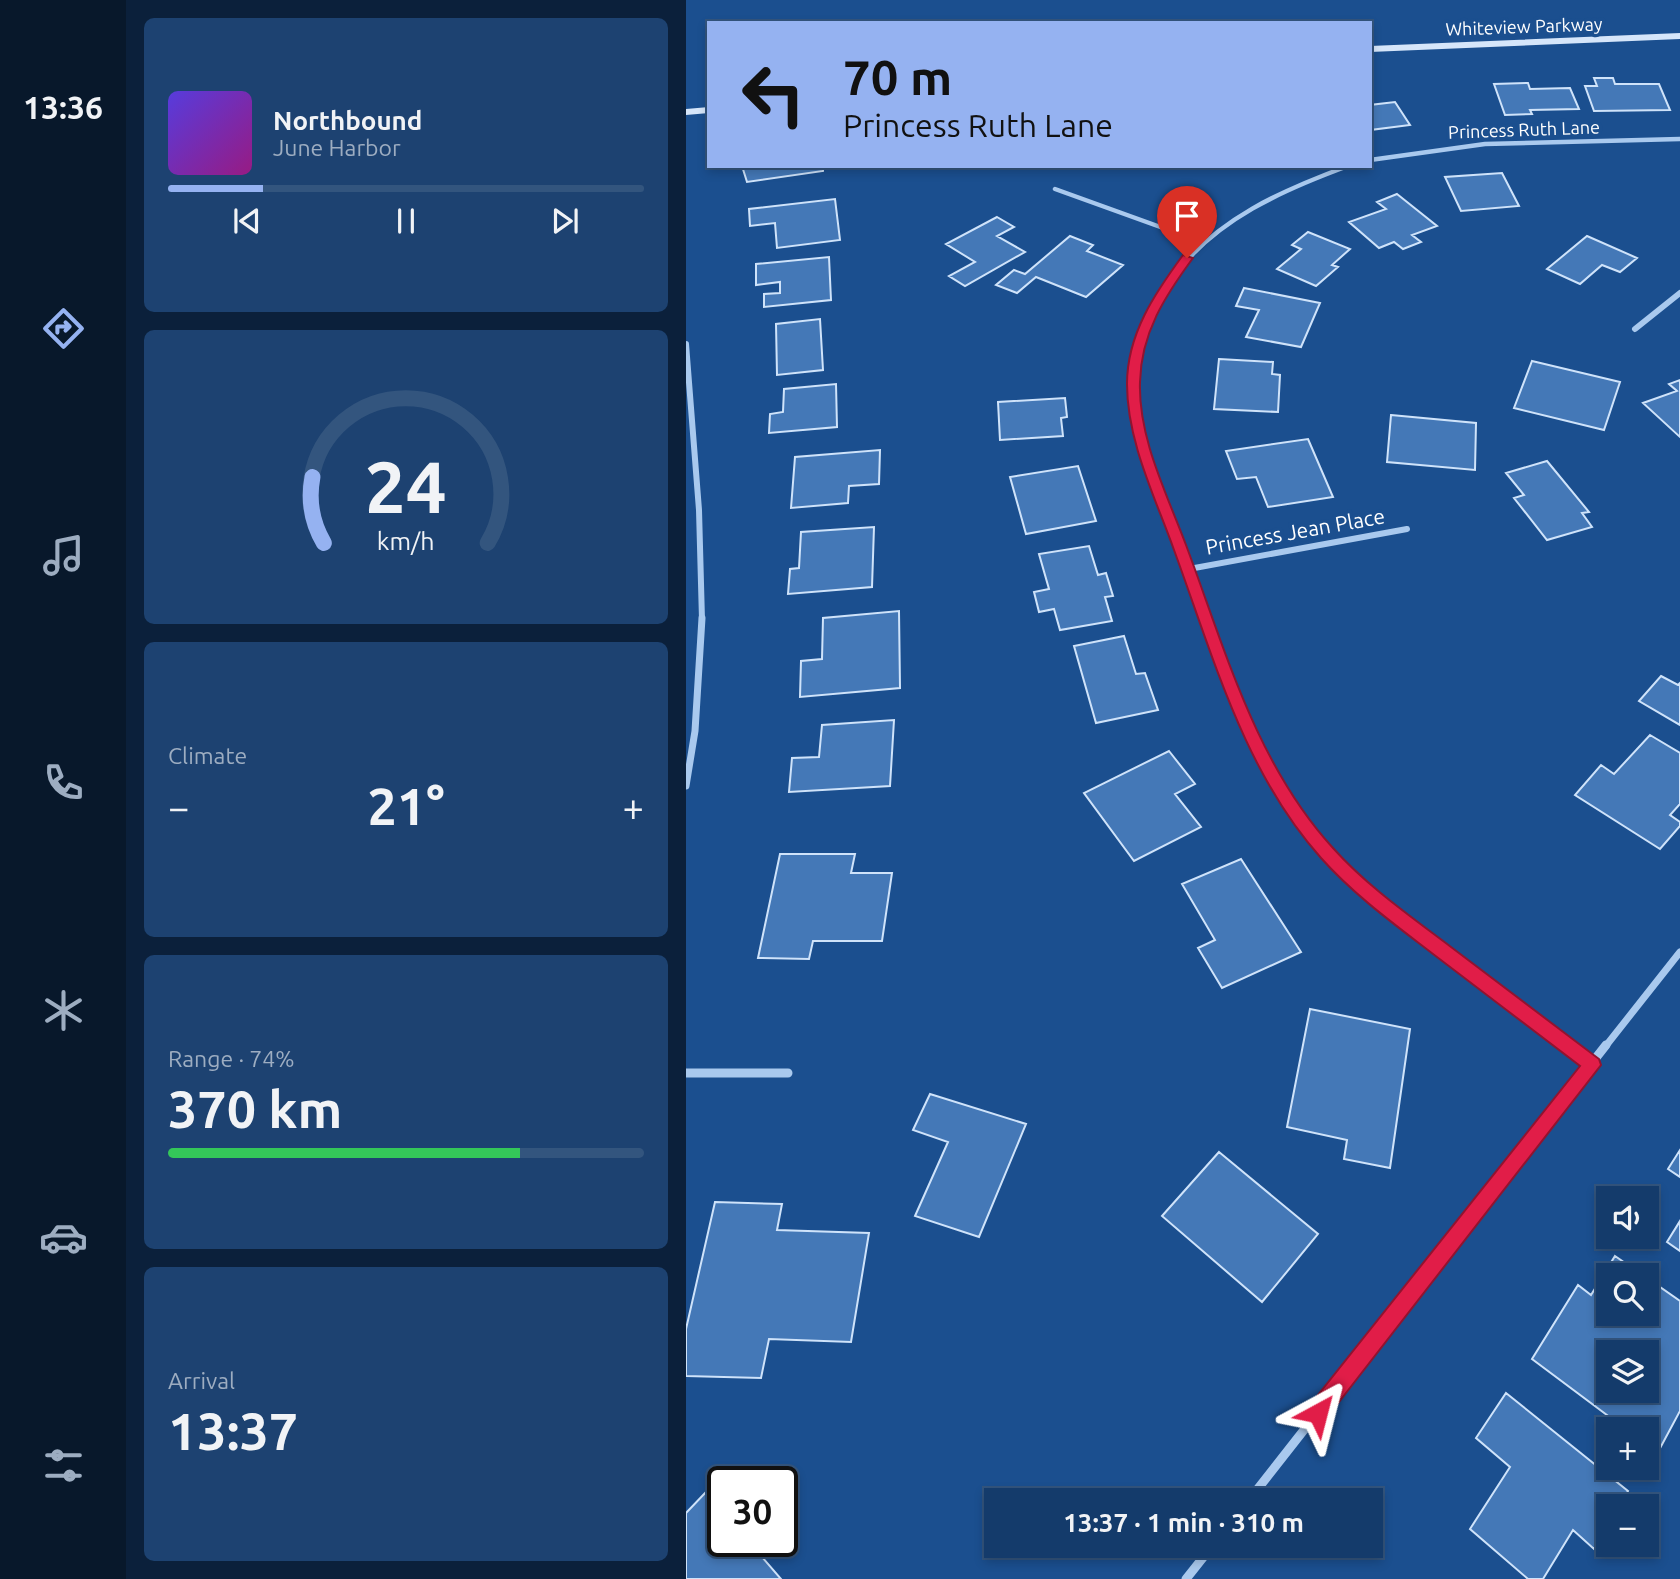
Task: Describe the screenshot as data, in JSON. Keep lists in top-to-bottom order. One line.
{"streets":{"street":["Whiteview Parkway","Princess Ruth Lane","Princess Jean Place"]},"page":{"tabs":"13:36","turn":["70 m","Princess Ruth Lane"],"song":["Northbound","June Harbor"],"tile":["Climate",["Range · 74%","370 km"],["Arrival","13:37"]],"heat":["−","21°","+"],"map_buttons":["+","−"],"limit":"30","trip":"13:37 · 1 min · 310 m","gauge":["24","km/h"]}}
